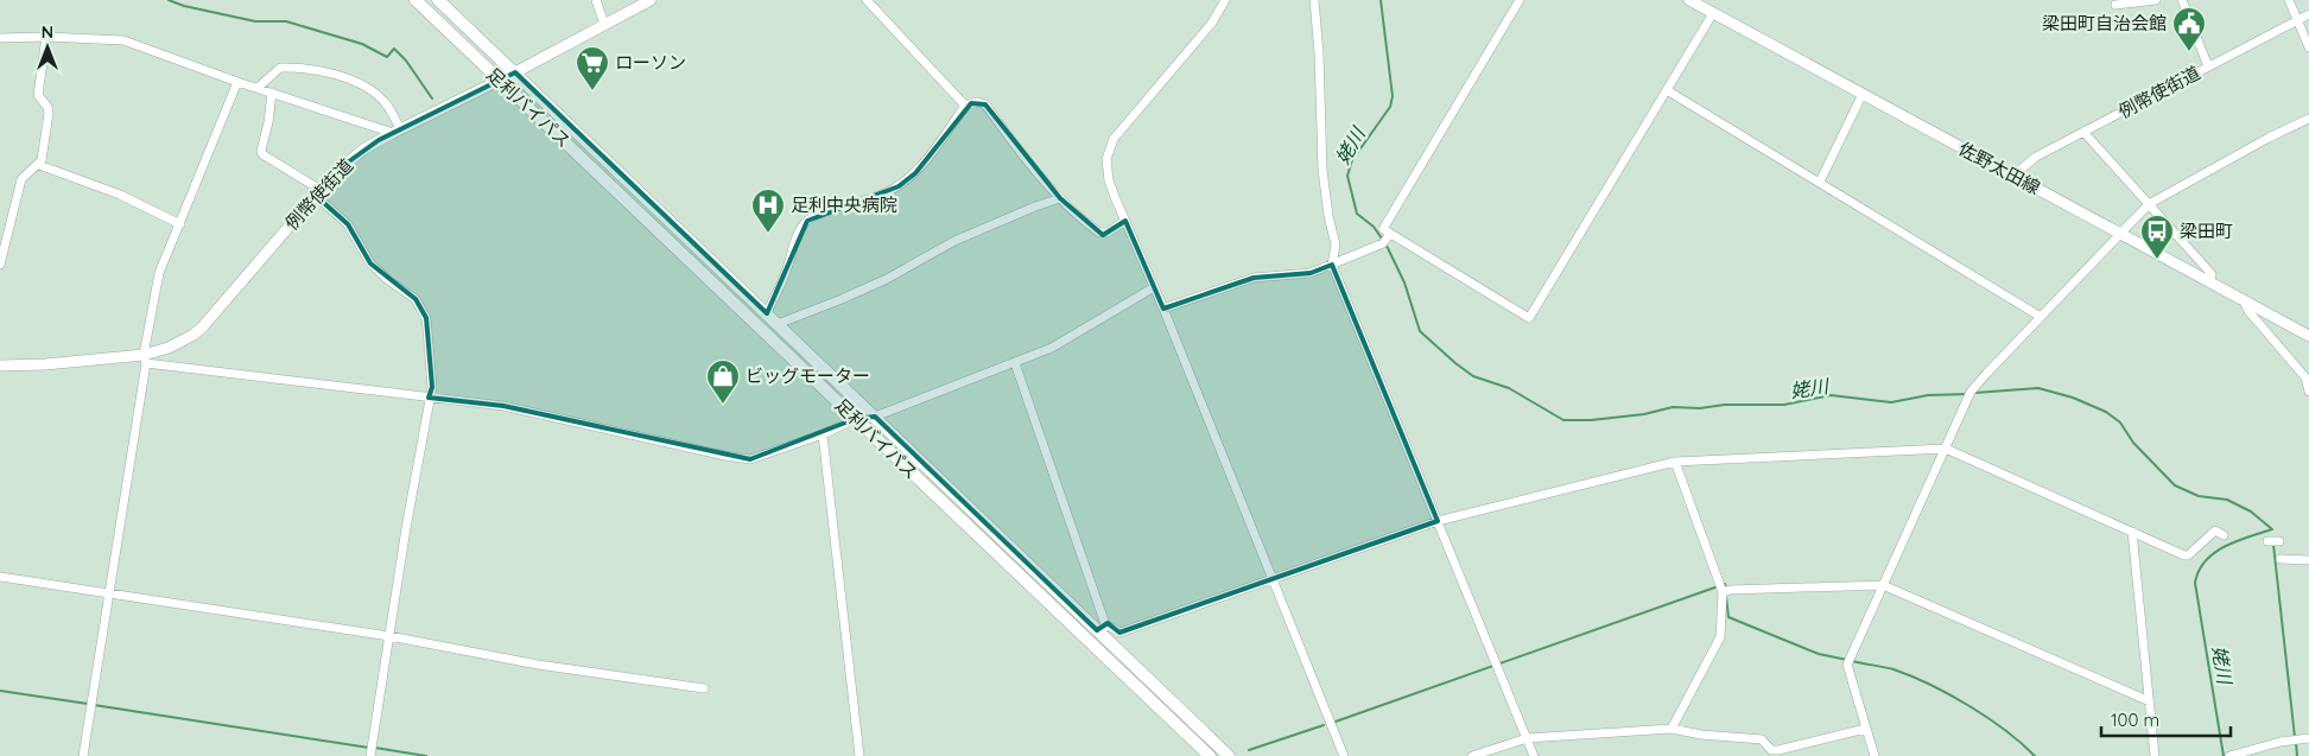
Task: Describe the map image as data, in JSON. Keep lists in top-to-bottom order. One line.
{"streets":{"highway":["足利バイパス"],"main road":["例幣使街道","佐野太田線"]},"crossings":[["例幣使街道","足利バイパス"],["例幣使街道","佐野太田線"]],"water":["姥川"],"places":{"public building":["梁田町自治会館"],"supermarket":["ローソン"],"hospital":["足利中央病院"],"bus stop":["梁田町"],"shop":["ビッグモーター"]},"scale_bar":"100 m","north":"top"}
